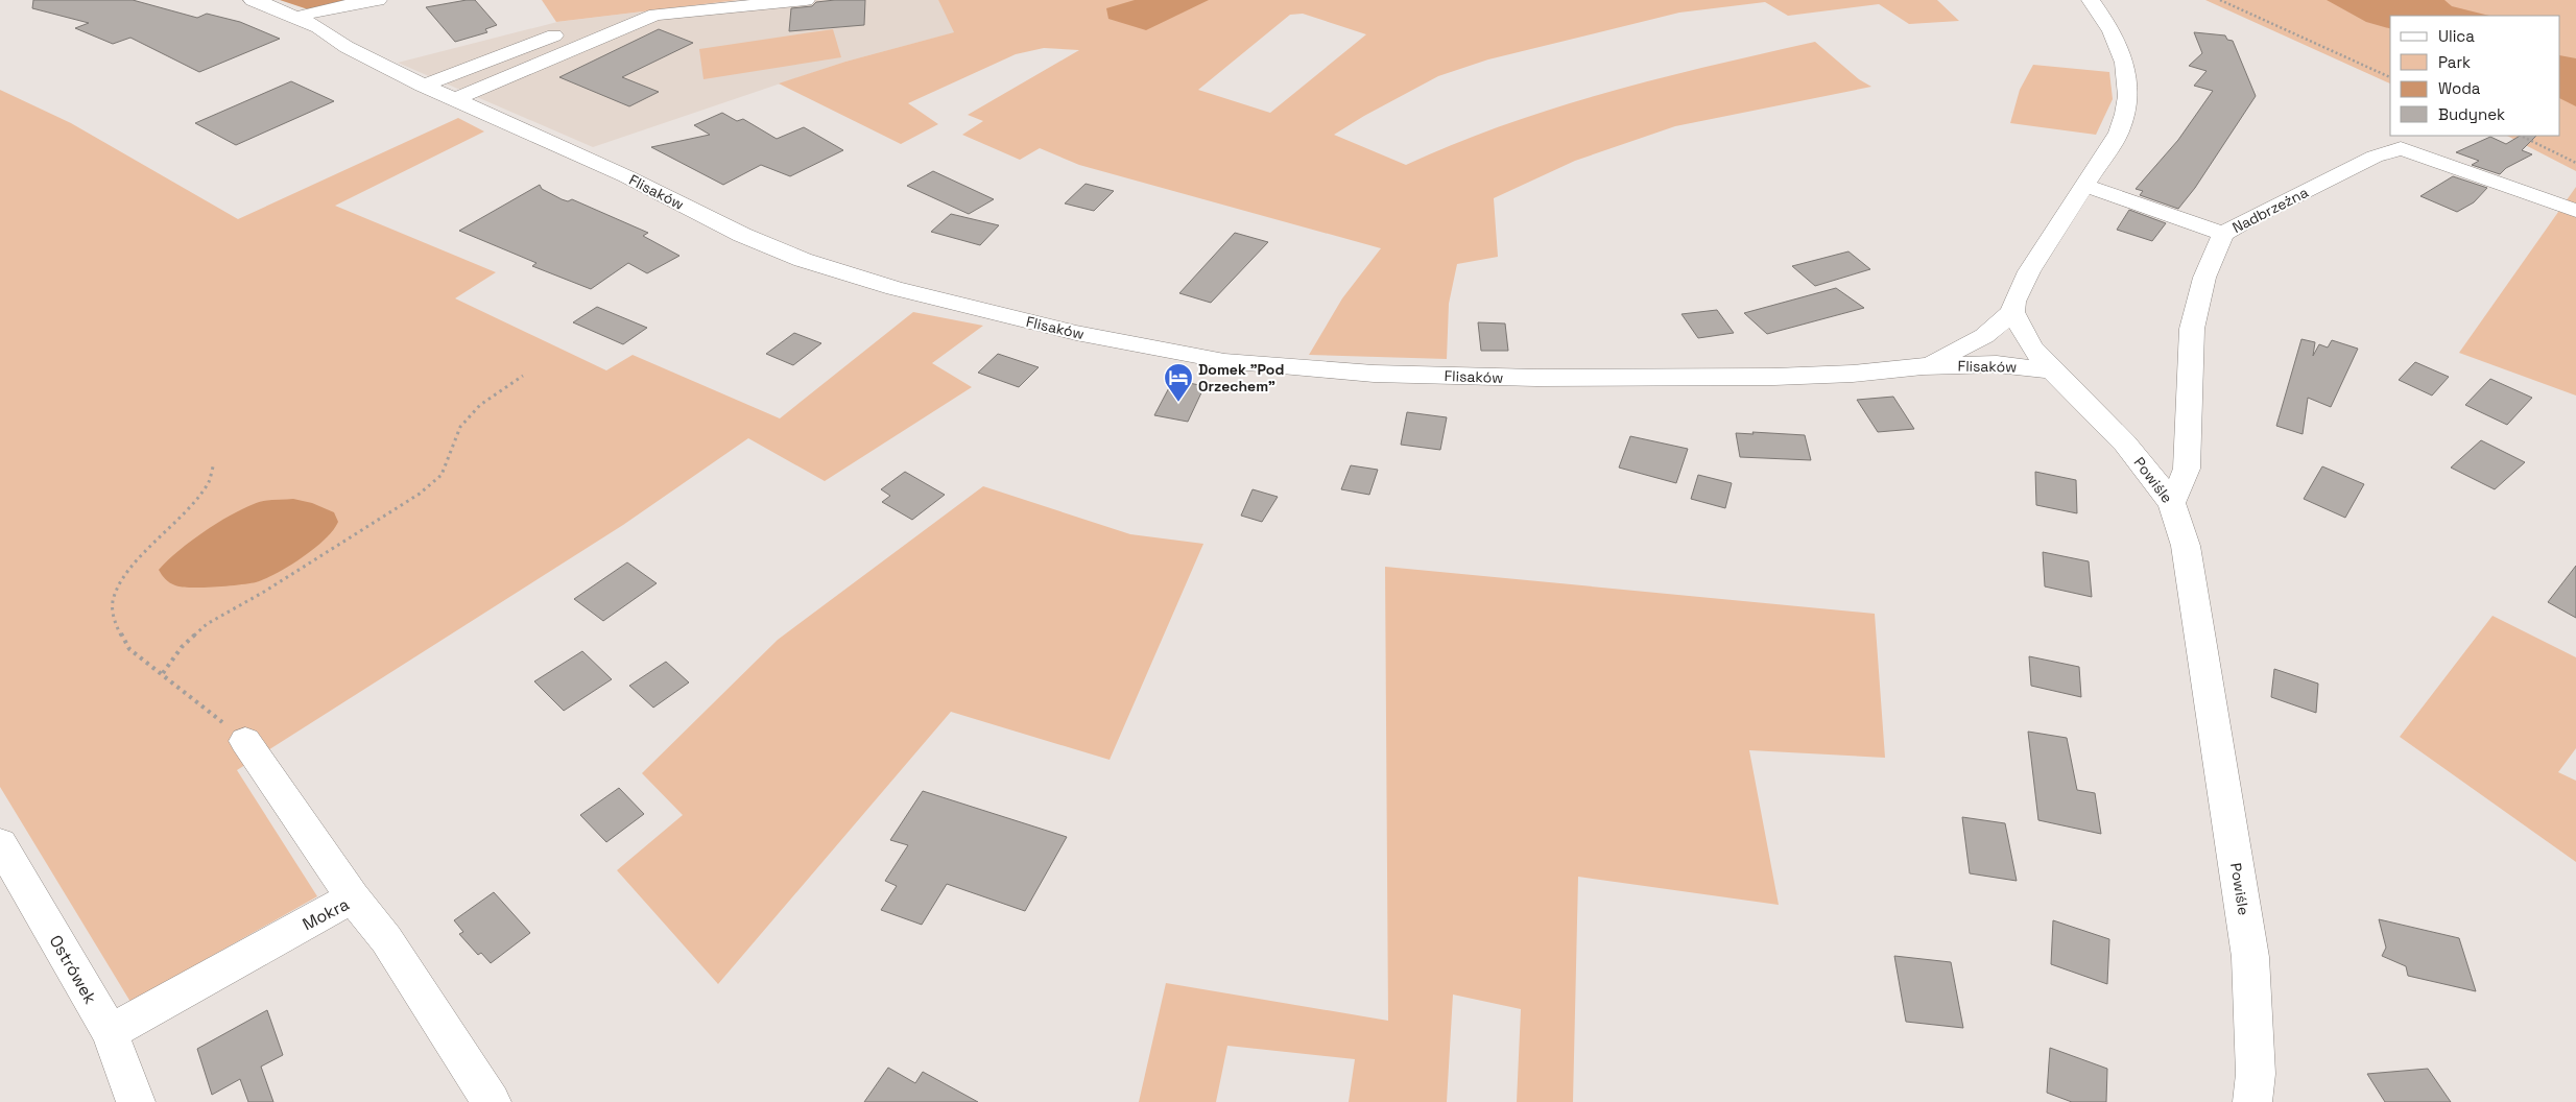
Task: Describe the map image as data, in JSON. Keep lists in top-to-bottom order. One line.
{"streets":{"street":["Flisaków","Nadbrzeżna","Powiśle","Mokra","Ostrówek"]},"crossings":[["Flisaków","Powiśle"],["Nadbrzeżna","Powiśle"],["Mokra","Ostrówek"]],"places":{"hotel":["Domek \"Pod Orzechem\""]},"legend":["Ulica","Park","Woda","Budynek"]}
